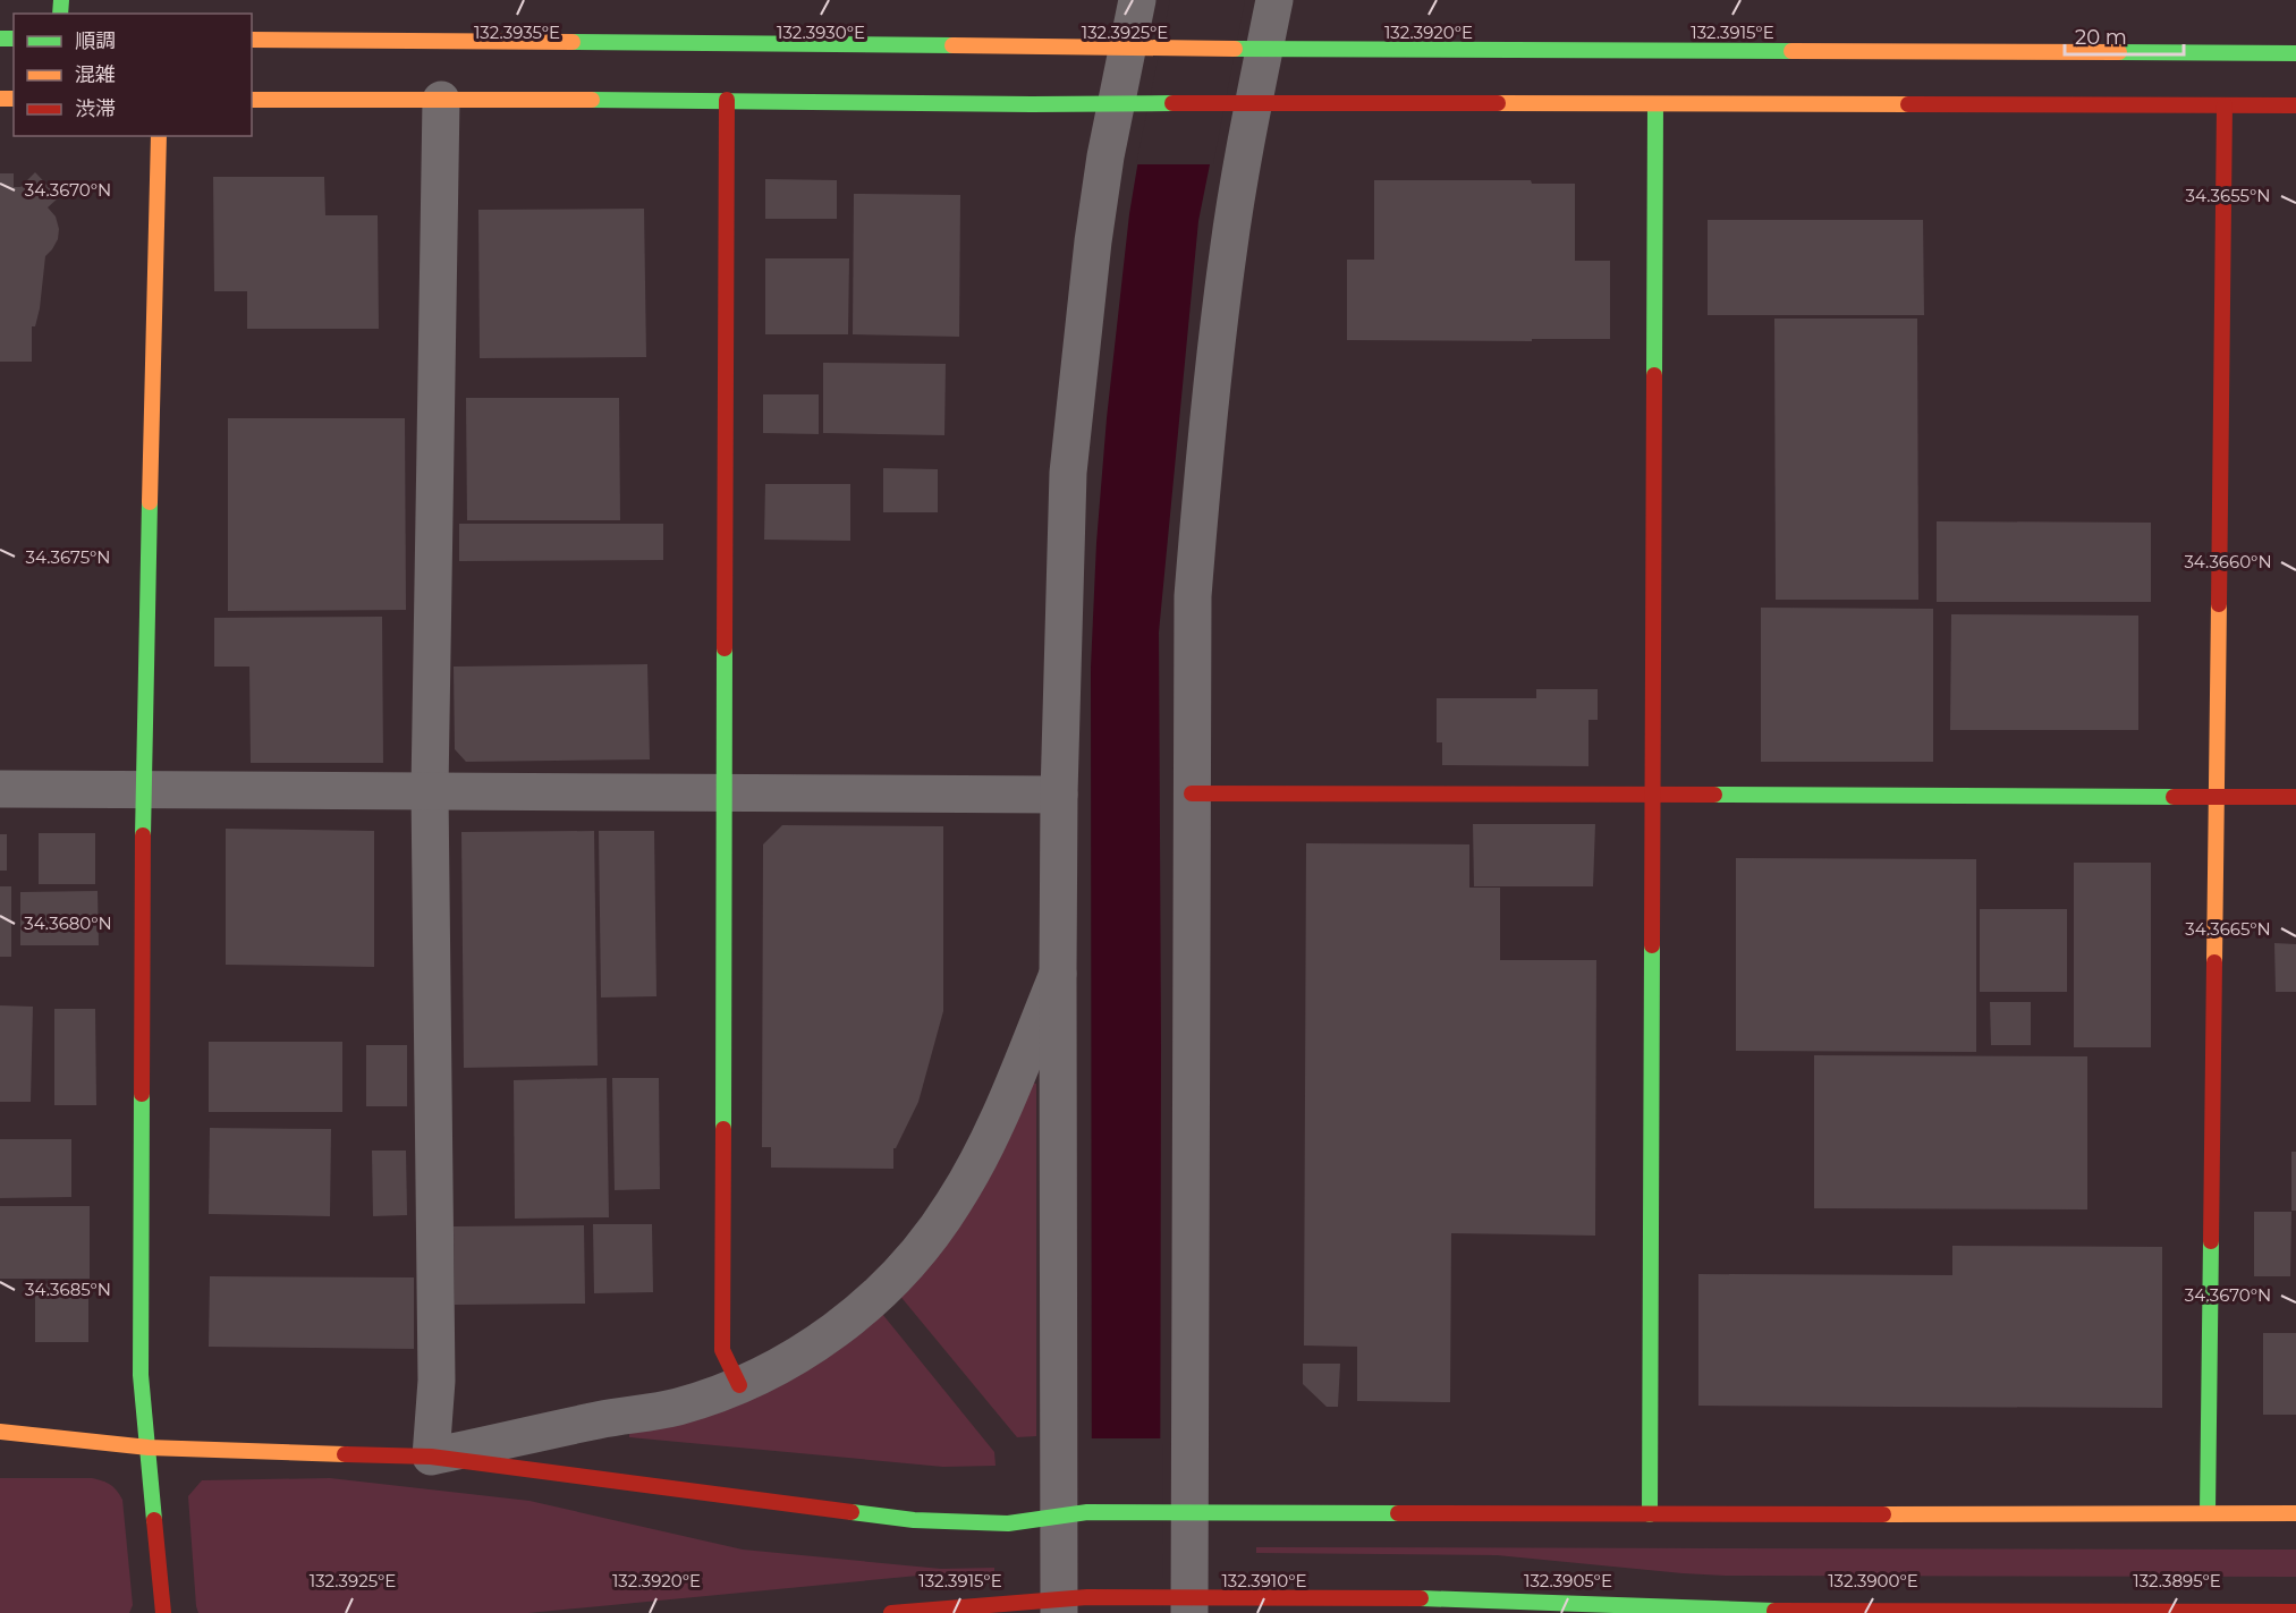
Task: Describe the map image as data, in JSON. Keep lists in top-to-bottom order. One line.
{"legend":["順調","混雑","渋滞"],"scale_bar":"20 m","coordinates":["132.3935°E","132.3930°E","132.3925°E","132.3920°E","132.3915°E","34.3670°N","34.3655°N","34.3675°N","34.3660°N","34.3680°N","34.3665°N","34.3685°N","132.3910°E","132.3905°E","132.3900°E","132.3895°E"]}
